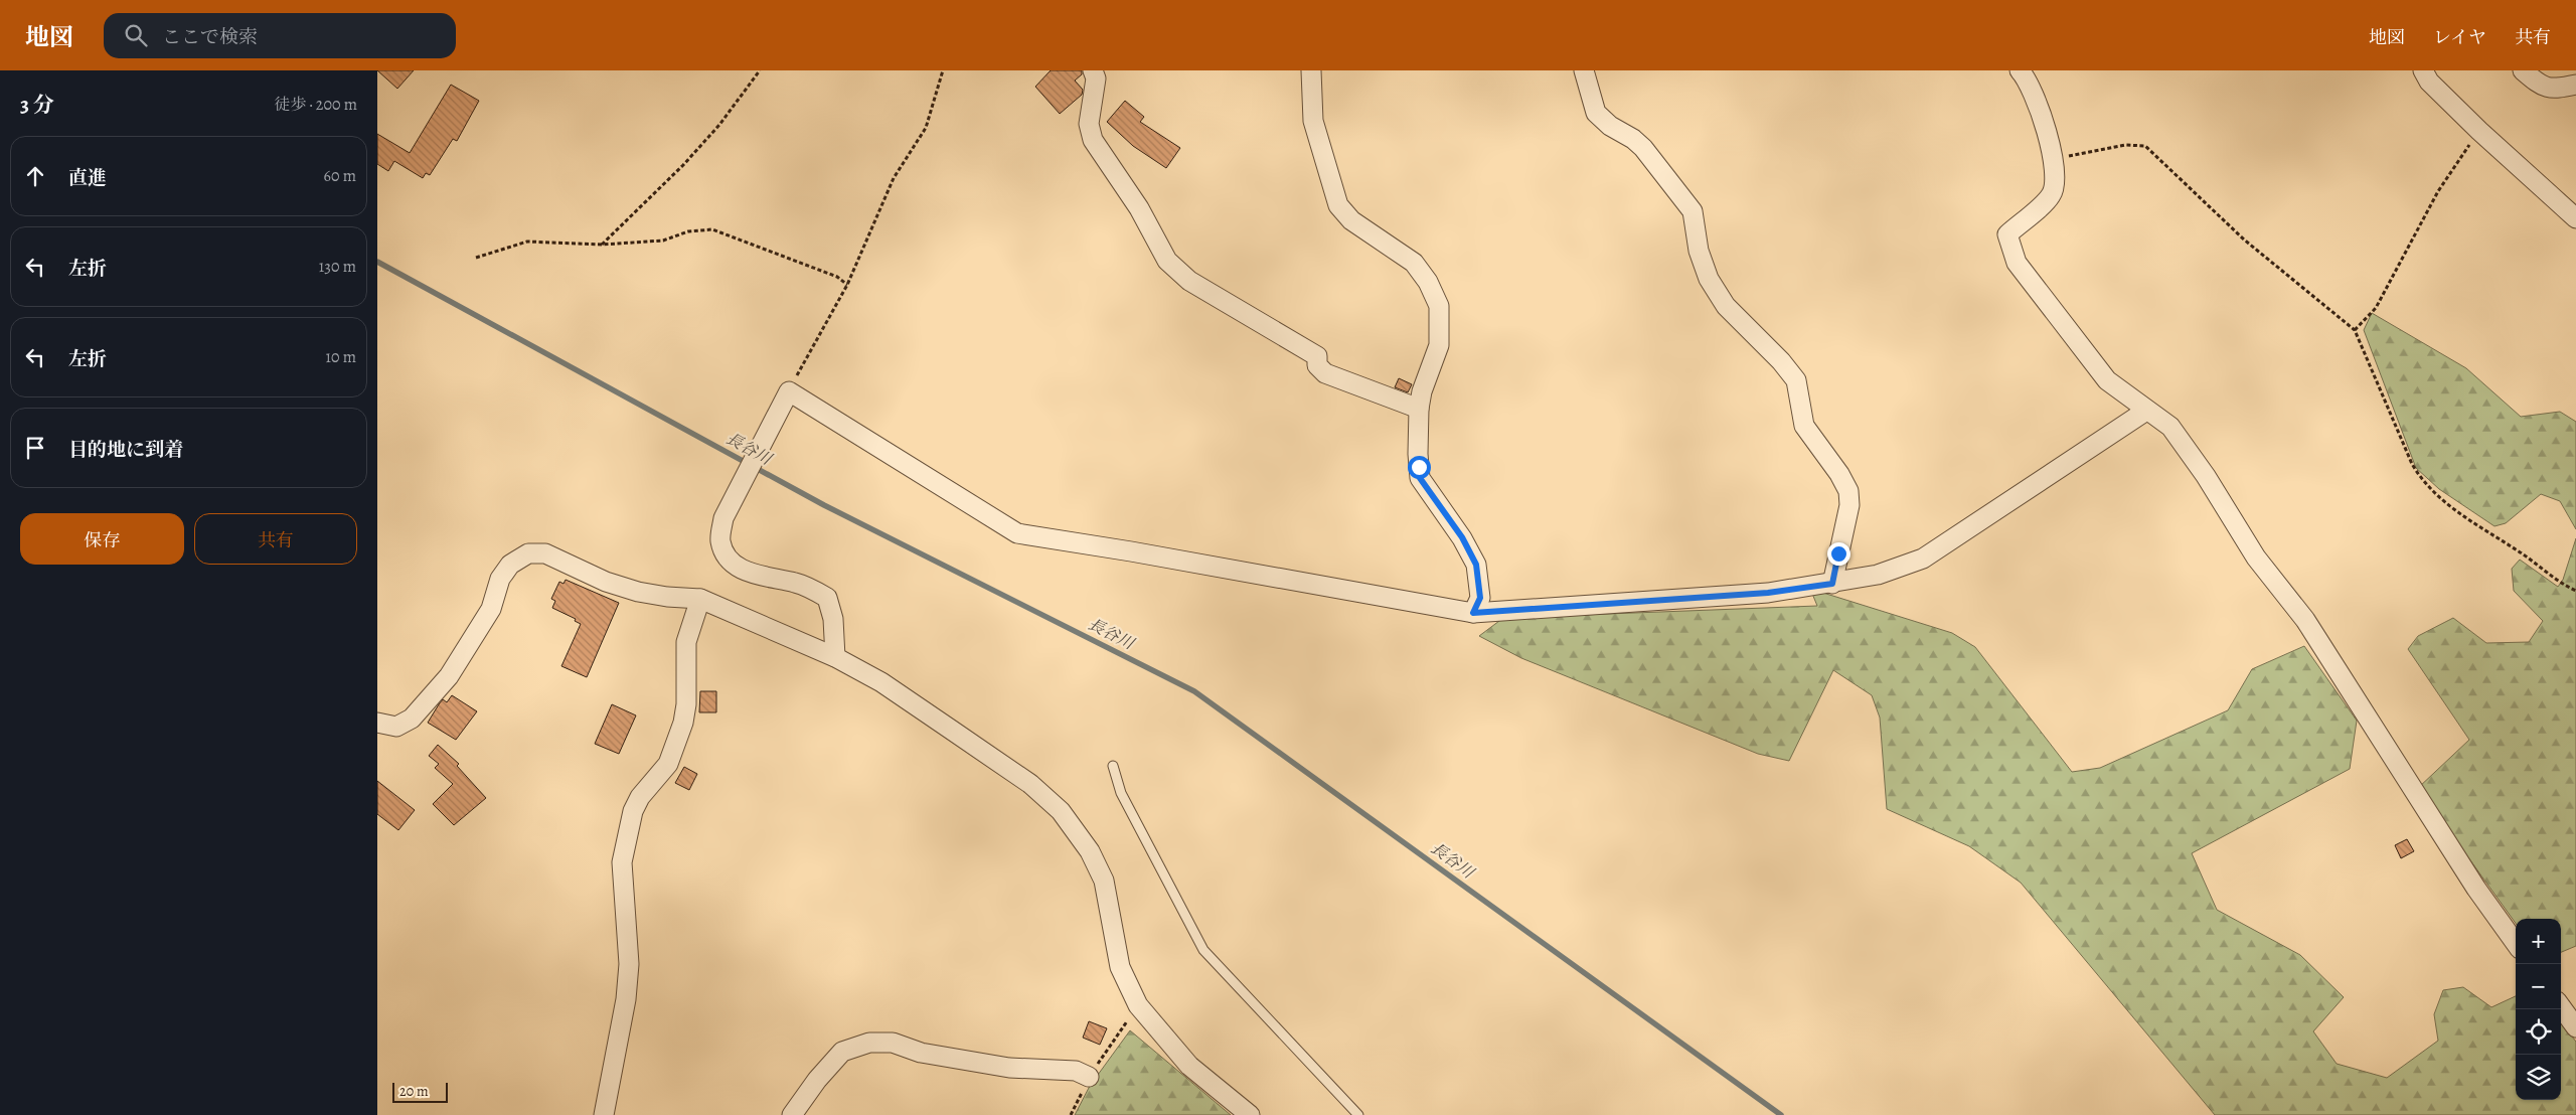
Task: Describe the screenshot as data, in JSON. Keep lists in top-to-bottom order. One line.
{"water":["長谷川"],"scale_bar":"20 m","page":{"header":"地図","search":"ここで検索","nav":["地図","レイヤ","共有"],"heading":["3 分","徒歩 · 200 m"],"list":[["直進","60 m"],["左折","130 m"],["左折","10 m"],"目的地に到着"],"buttons":["保存","共有"],"map_buttons":["+","−"],"scale":"20 m"}}
